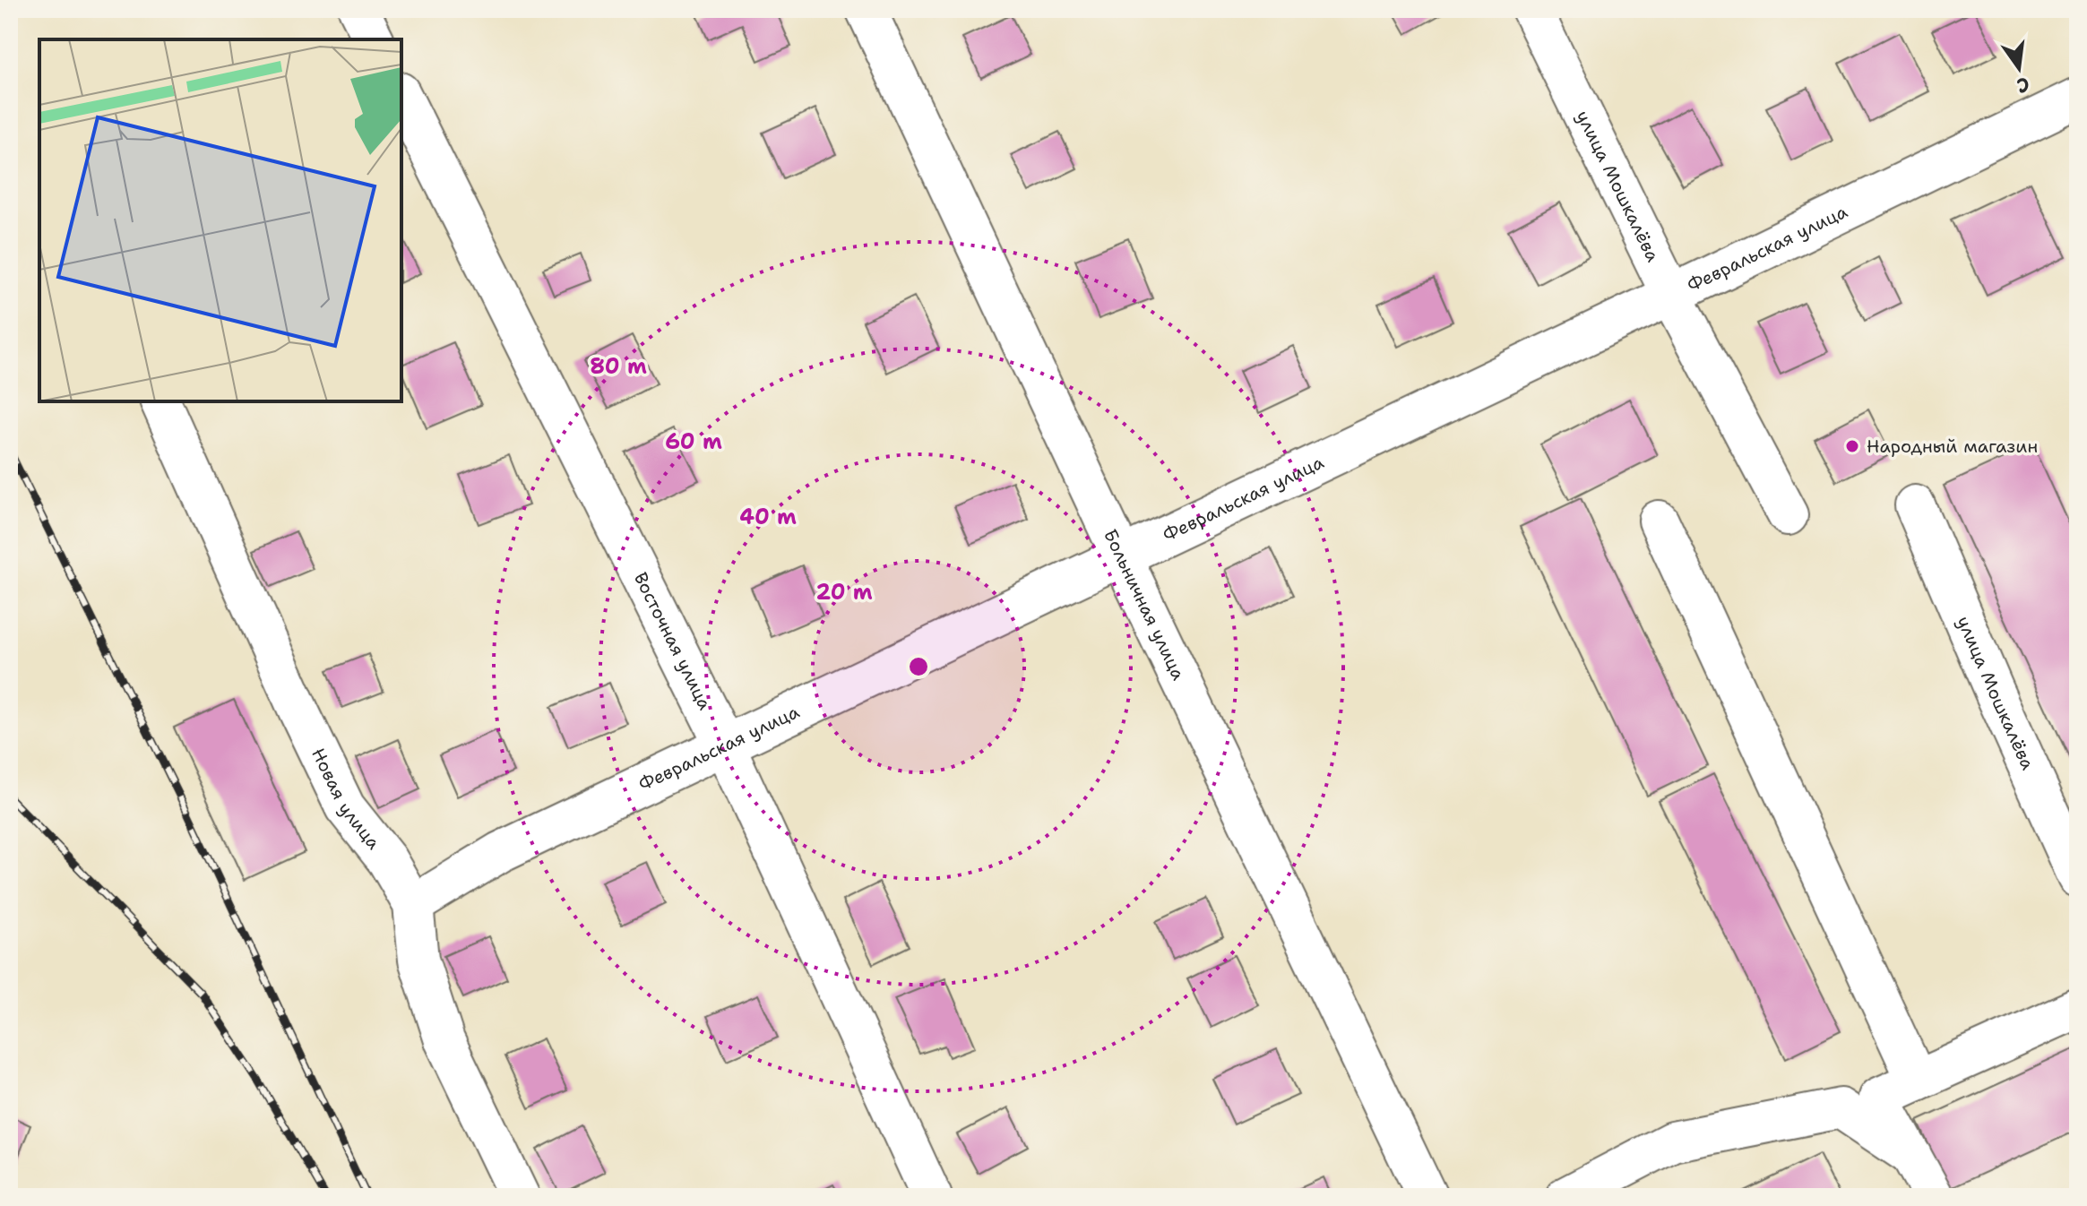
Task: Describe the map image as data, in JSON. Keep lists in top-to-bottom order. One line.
{"streets":{"street":["улица Мошкалёва","Февральская улица","Больничная улица","Восточная улица","Новая улица"]},"crossings":[["улица Мошкалёва","Февральская улица"],["Февральская улица","Больничная улица"],["Февральская улица","Восточная улица"],["Февральская улица","Новая улица"]],"places":["Народный магазин"],"north":"bottom","rings":["80 m","60 m","40 m","20 m"]}
